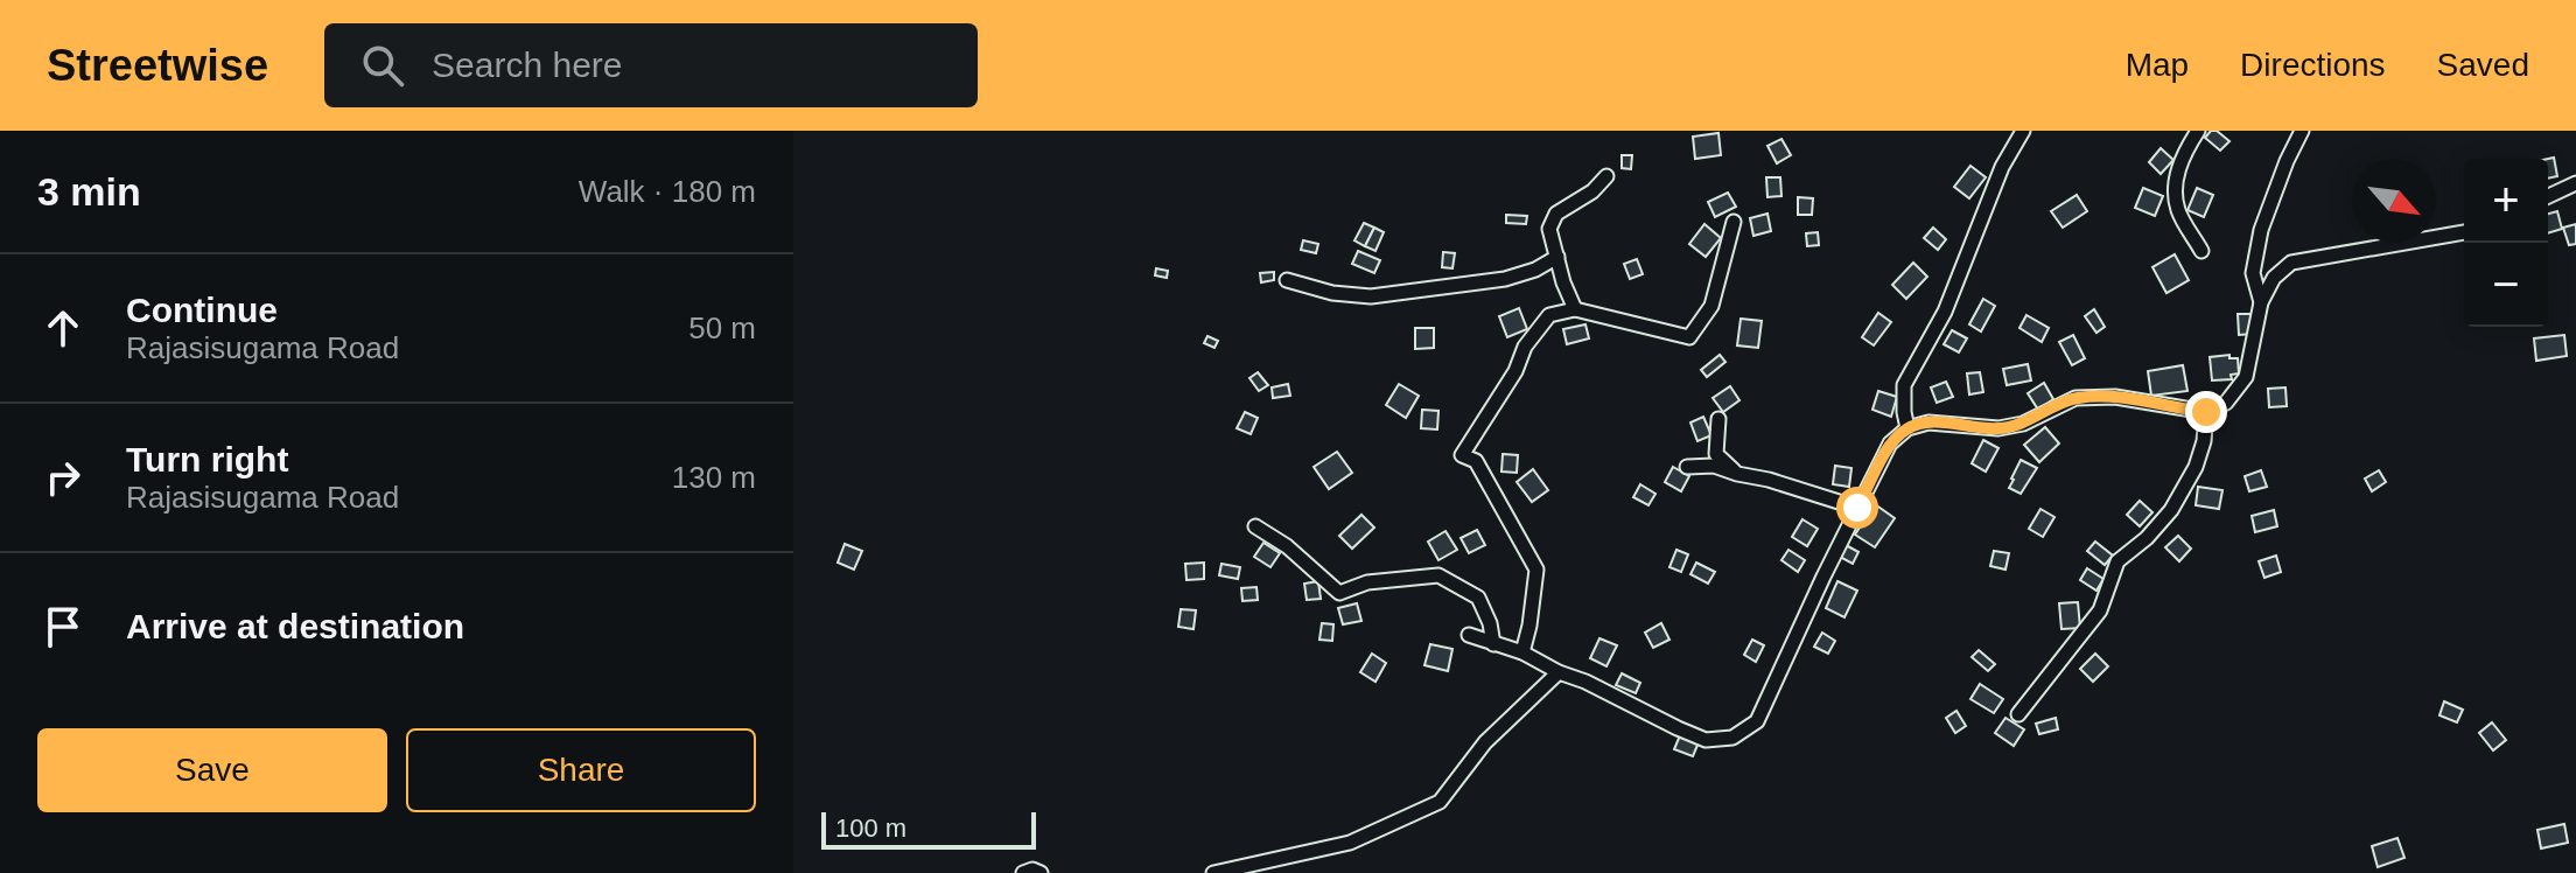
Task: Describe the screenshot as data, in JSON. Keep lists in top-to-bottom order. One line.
{"scale_bar":"100 m","north":"bottom right","page":{"header":"Streetwise","search":"Search here","nav":["Map","Directions","Saved"],"heading":["3 min","Walk · 180 m"],"map_buttons":["+","−"],"list":[["Continue","Rajasisugama Road","50 m"],["Turn right","Rajasisugama Road","130 m"],"Arrive at destination"],"buttons":["Save","Share"],"scale":"100 m"}}
